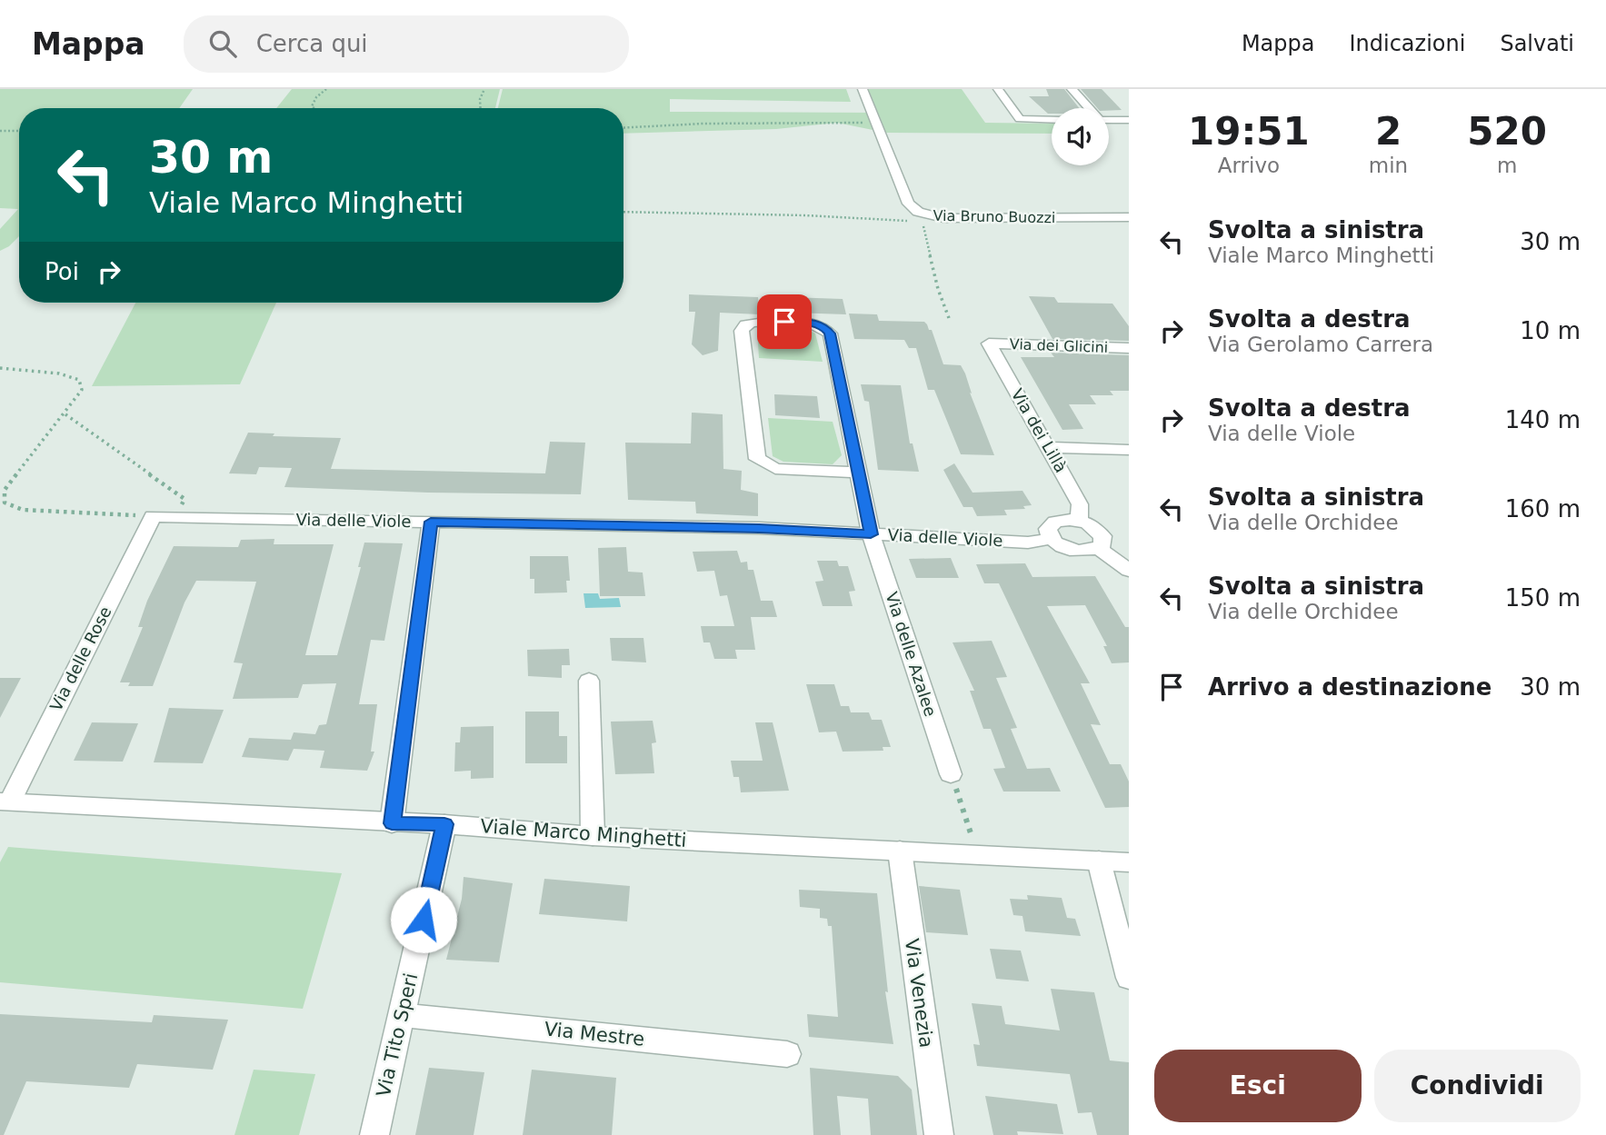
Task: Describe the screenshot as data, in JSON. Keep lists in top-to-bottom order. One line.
{"streets":{"street":["Via Bruno Buozzi","Via dei Glicini","Via dei Lillà","Via delle Viole","Via delle Azalee","Via delle Rose","Viale Marco Minghetti","Via Venezia","Via Mestre","Via Tito Speri"]},"crossings":[["Via dei Glicini","Via dei Lillà"],["Via delle Viole","Via delle Azalee"],["Via delle Viole","Via delle Rose"],["Via delle Rose","Viale Marco Minghetti"],["Viale Marco Minghetti","Via Venezia"],["Viale Marco Minghetti","Via Tito Speri"],["Via Mestre","Via Tito Speri"]],"page":{"header":"Mappa","search":"Cerca qui","nav":["Mappa","Indicazioni","Salvati"],"eta":["19:51","Arrivo","2","min","520","m"],"turn":["30 m","Viale Marco Minghetti"],"list":[{"name":"Svolta a sinistra","note":"Viale Marco Minghetti","value":"30 m"},{"name":"Svolta a destra","note":"Via Gerolamo Carrera","value":"10 m"},{"name":"Svolta a destra","note":"Via delle Viole","value":"140 m"},{"name":"Svolta a sinistra","note":"Via delle Orchidee","value":"160 m"},{"name":"Svolta a sinistra","note":"Via delle Orchidee","value":"150 m"},{"name":"Arrivo a destinazione","value":"30 m"}],"then":"Poi","buttons":["Esci","Condividi"]}}
